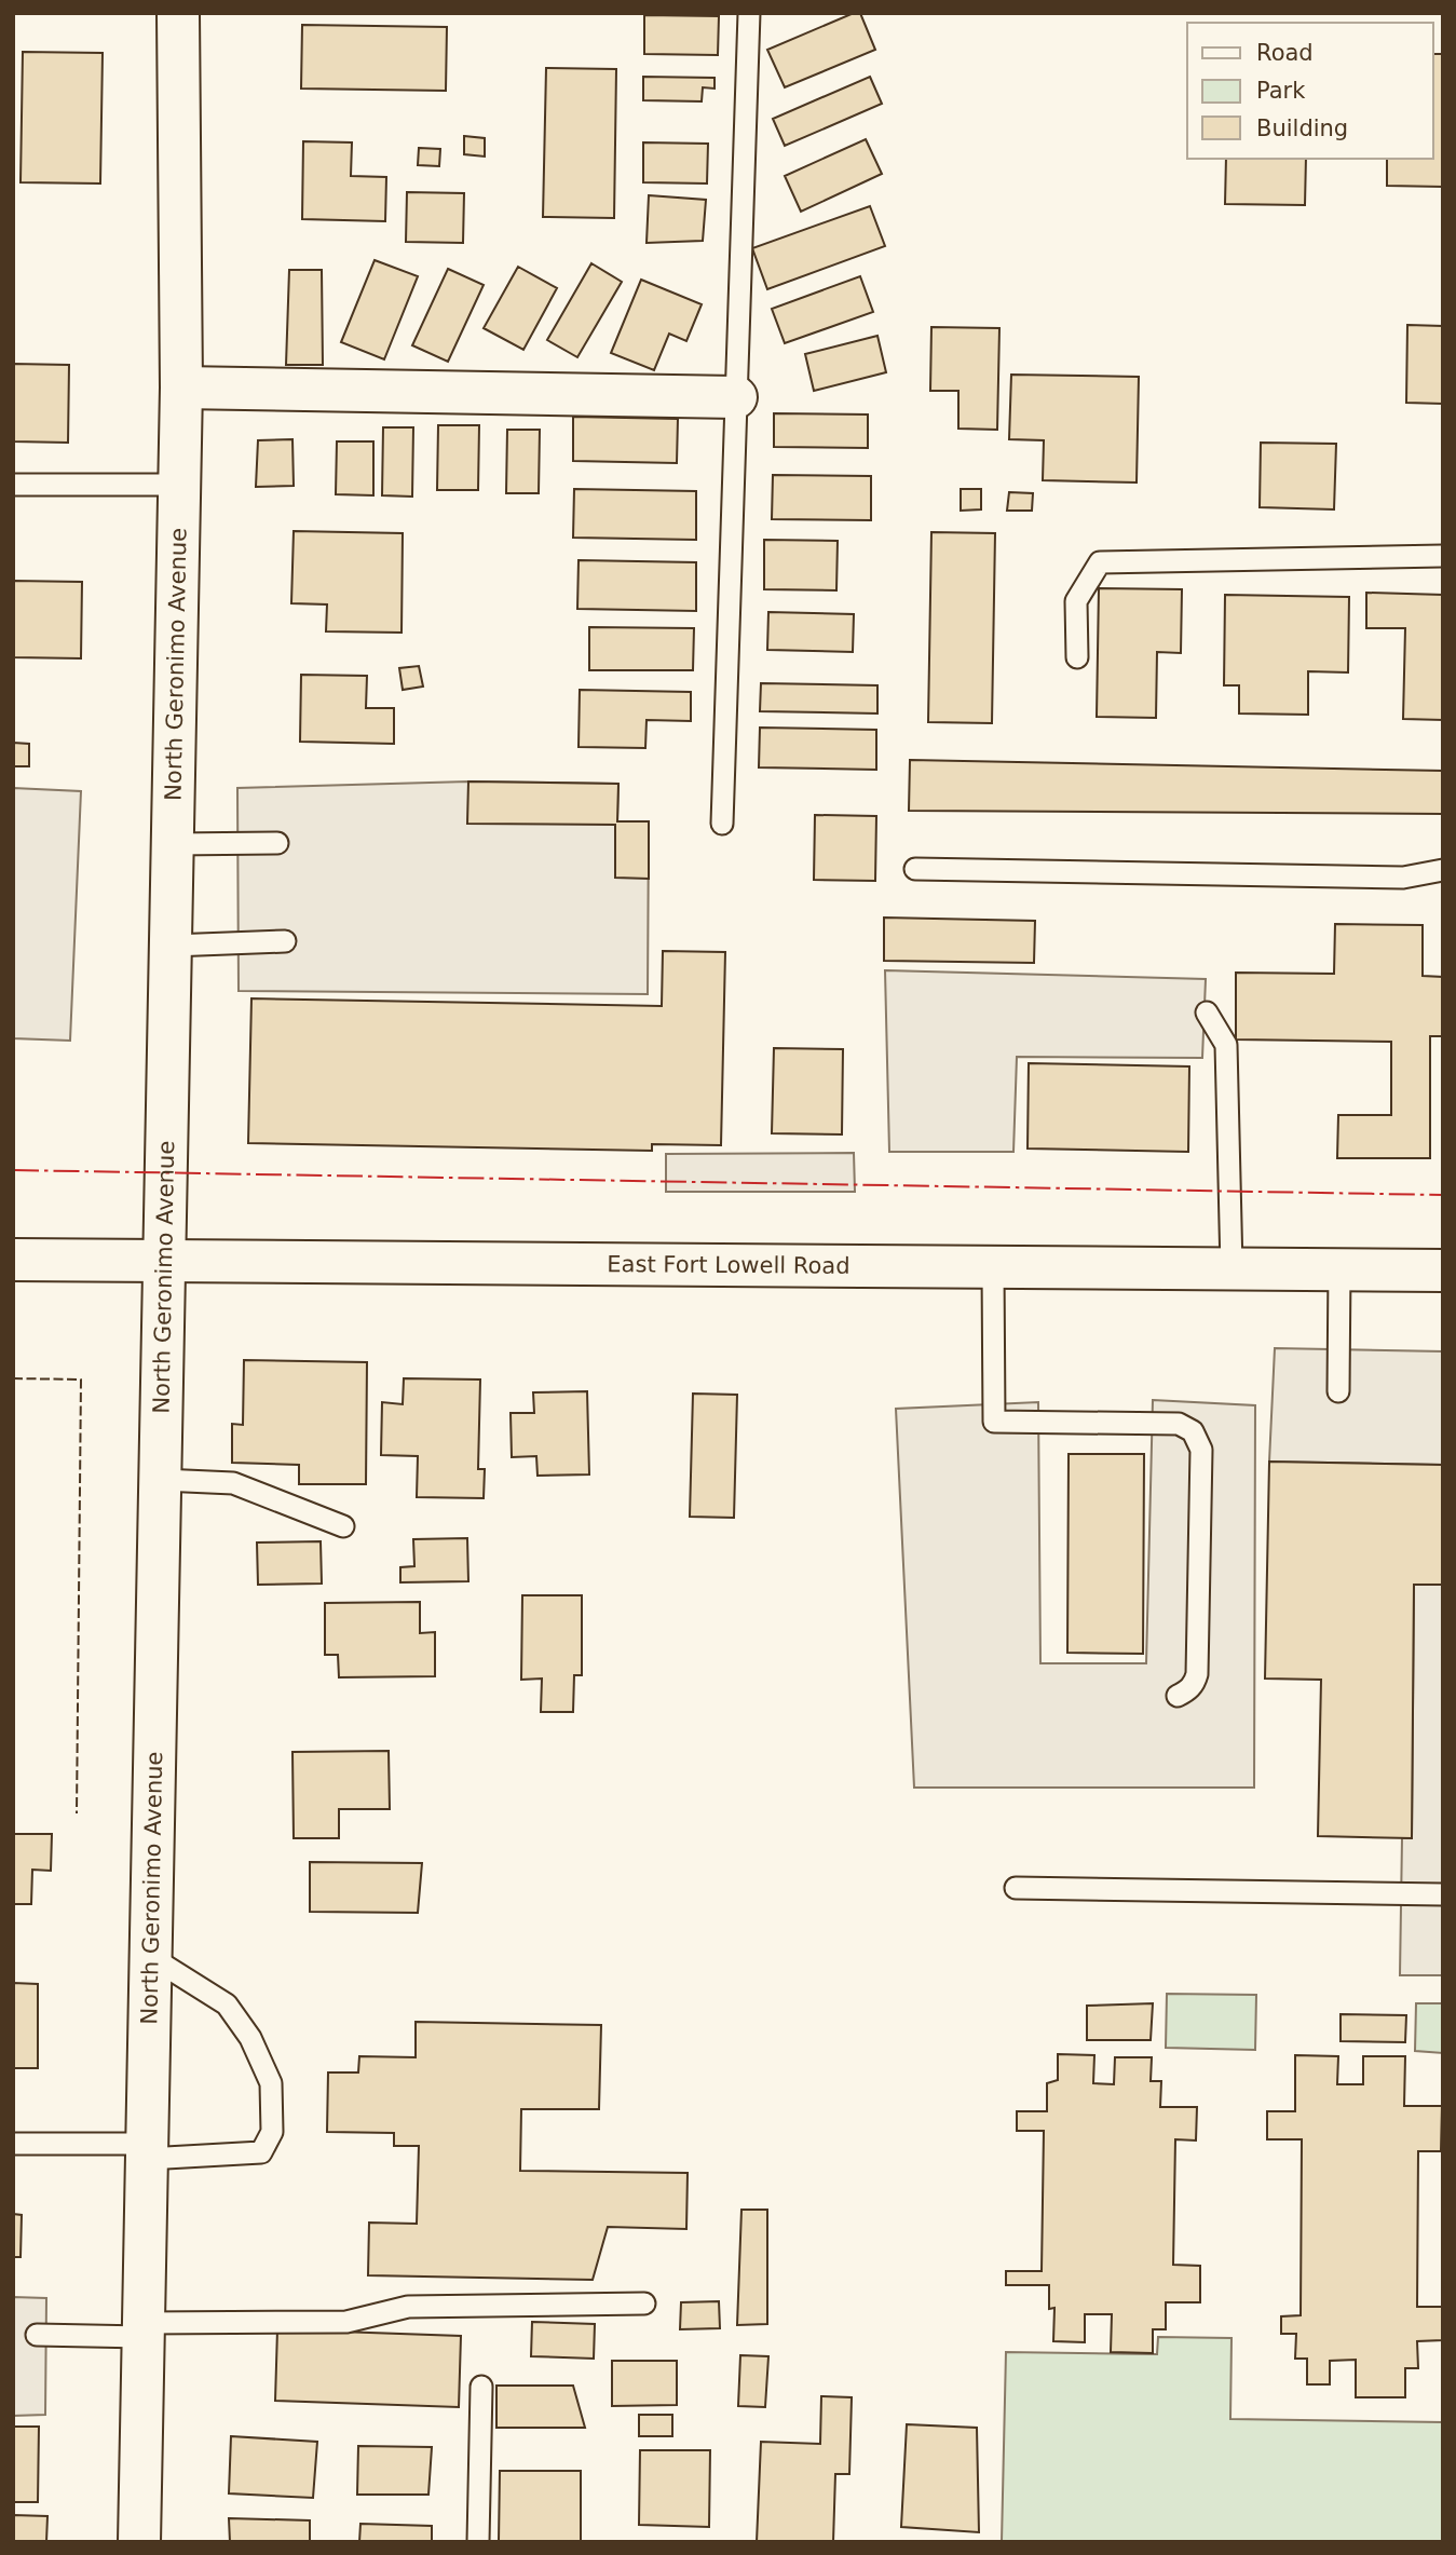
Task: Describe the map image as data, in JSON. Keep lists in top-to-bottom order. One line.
{"streets":{"street":["North Geronimo Avenue","East Fort Lowell Road"]},"crossings":[["North Geronimo Avenue","East Fort Lowell Road"]],"legend":["Road","Park","Building"]}
